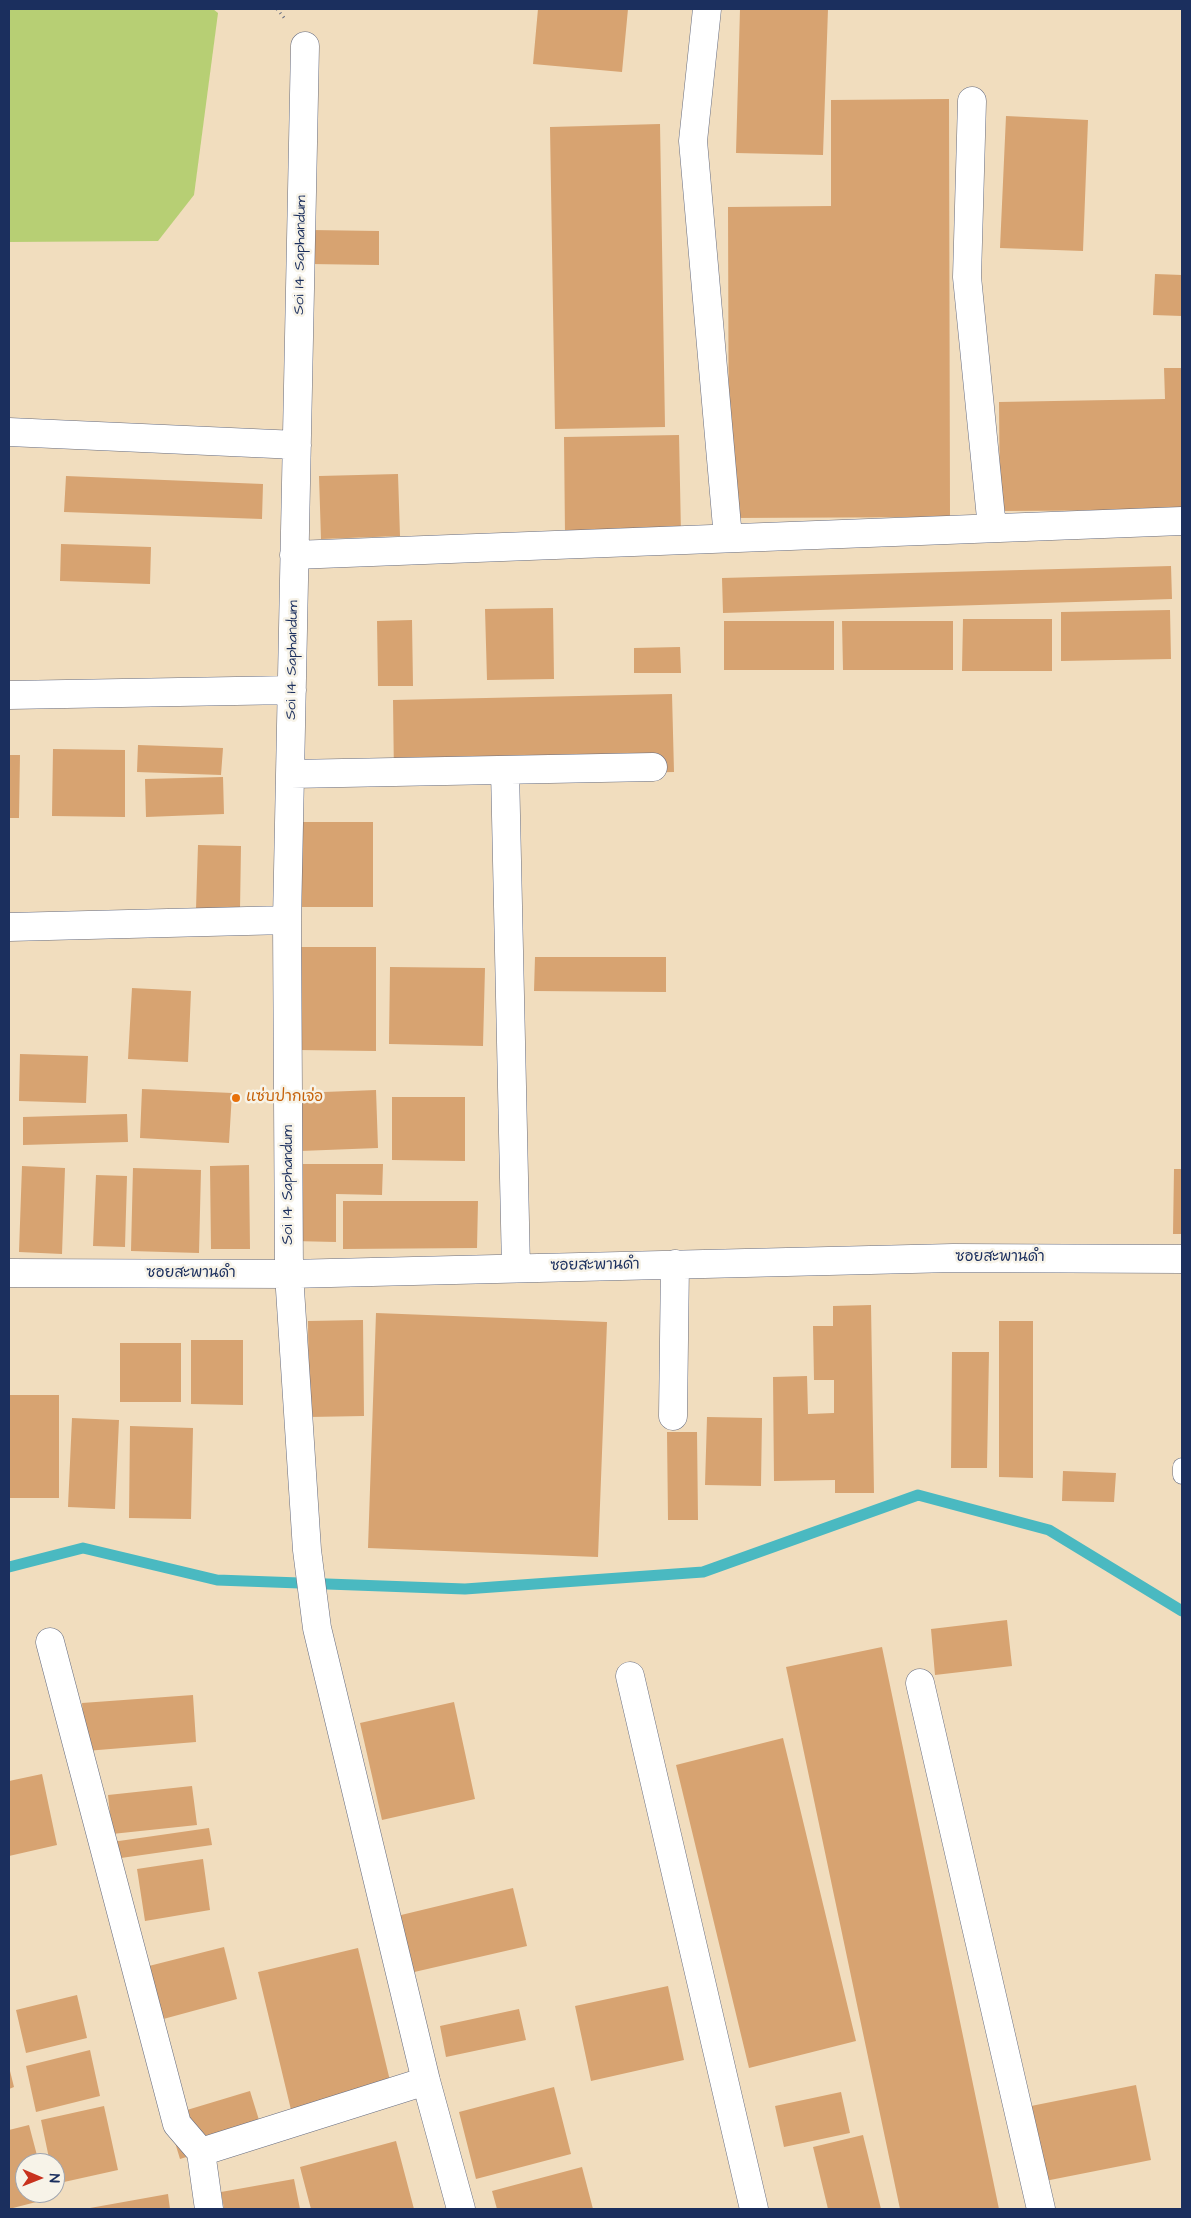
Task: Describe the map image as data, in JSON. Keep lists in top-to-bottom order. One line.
{"streets":{"street":["Soi 14 Saphandum","ซอยสะพานดำ"]},"crossings":[["Soi 14 Saphandum","ซอยสะพานดำ"]],"places":["แซ่บปากเจ่อ"],"north":"right"}
